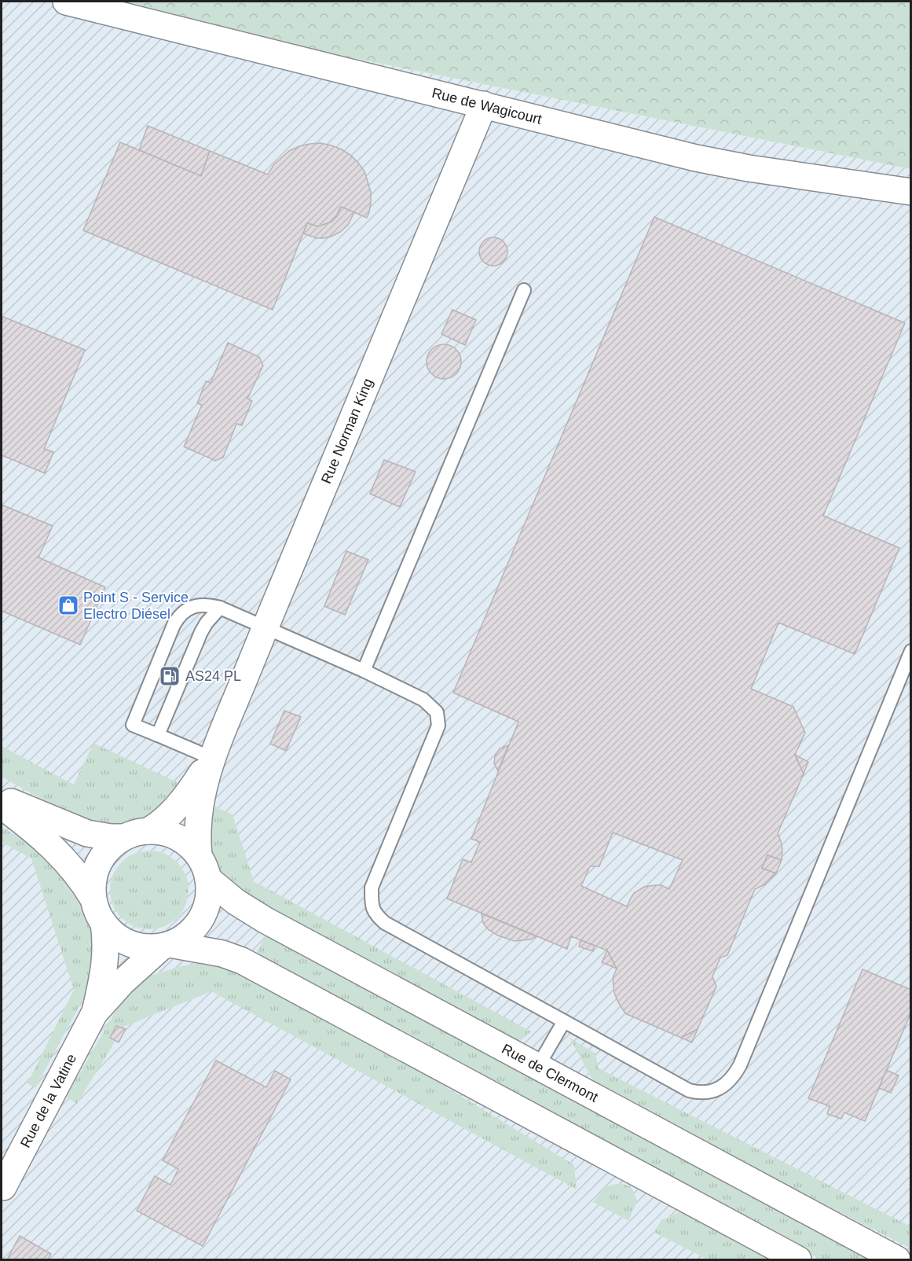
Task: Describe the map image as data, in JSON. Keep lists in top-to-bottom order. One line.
{"streets":{"street":["Rue de Wagicourt","Rue Norman King","Rue de Clermont","Rue de la Vatine"]},"crossings":[["Rue de Wagicourt","Rue Norman King"],["Rue Norman King","Rue de Clermont"],["Rue Norman King","Rue de la Vatine"],["Rue de Clermont","Rue de la Vatine"]],"places":{"shop":["Point S - Service Electro Diésel"],"fuel station":["AS24 PL"]}}
